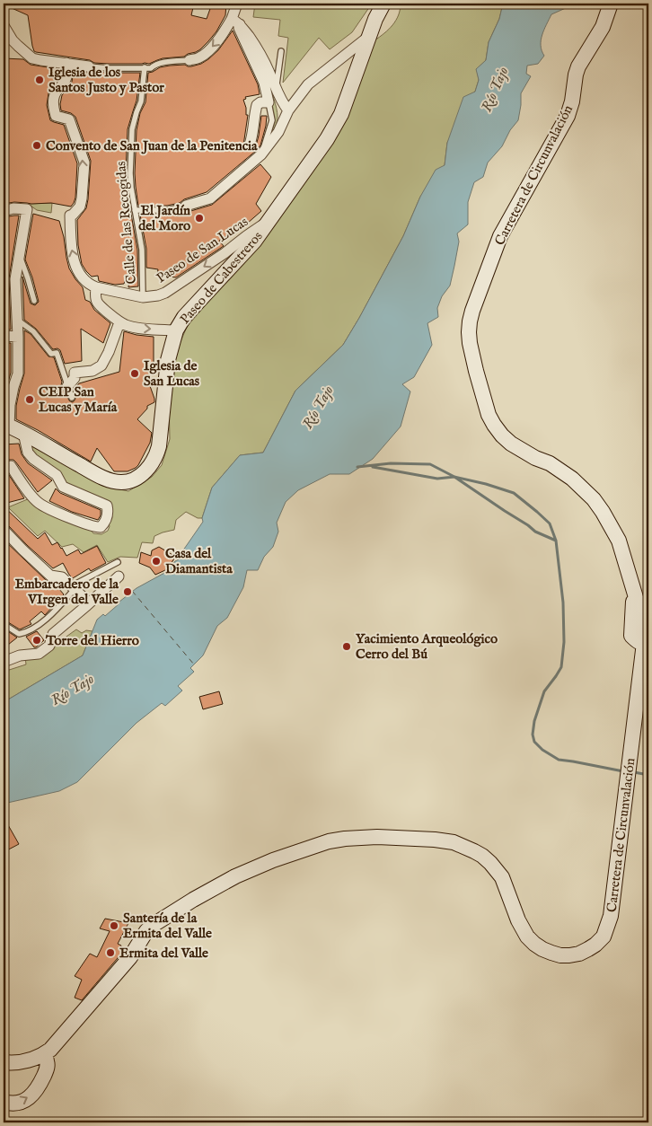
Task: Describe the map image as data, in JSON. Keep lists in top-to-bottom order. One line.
{"streets":{"main road":["Carretera de Circunvalación","Paseo de Cabestreros"],"street":["Paseo de San Lucas"],"lane":["Calle de las Recogidas"]},"crossings":[["Calle de las Recogidas","Paseo de San Lucas"],["Paseo de San Lucas","Paseo de Cabestreros"]],"water":["Río Tajo"],"places":["Iglesia de los Santos Justo y Pastor","Convento de San Juan de la Penitencia","El Jardín del Moro","Iglesia de San Lucas","CEIP San Lucas y María","Casa del Diamantista","Embarcadero de la VIrgen del Valle","Torre del Hierro","Yacimiento Arqueológico Cerro del Bú","Santería de la Ermita del Valle","Ermita del Valle"]}
